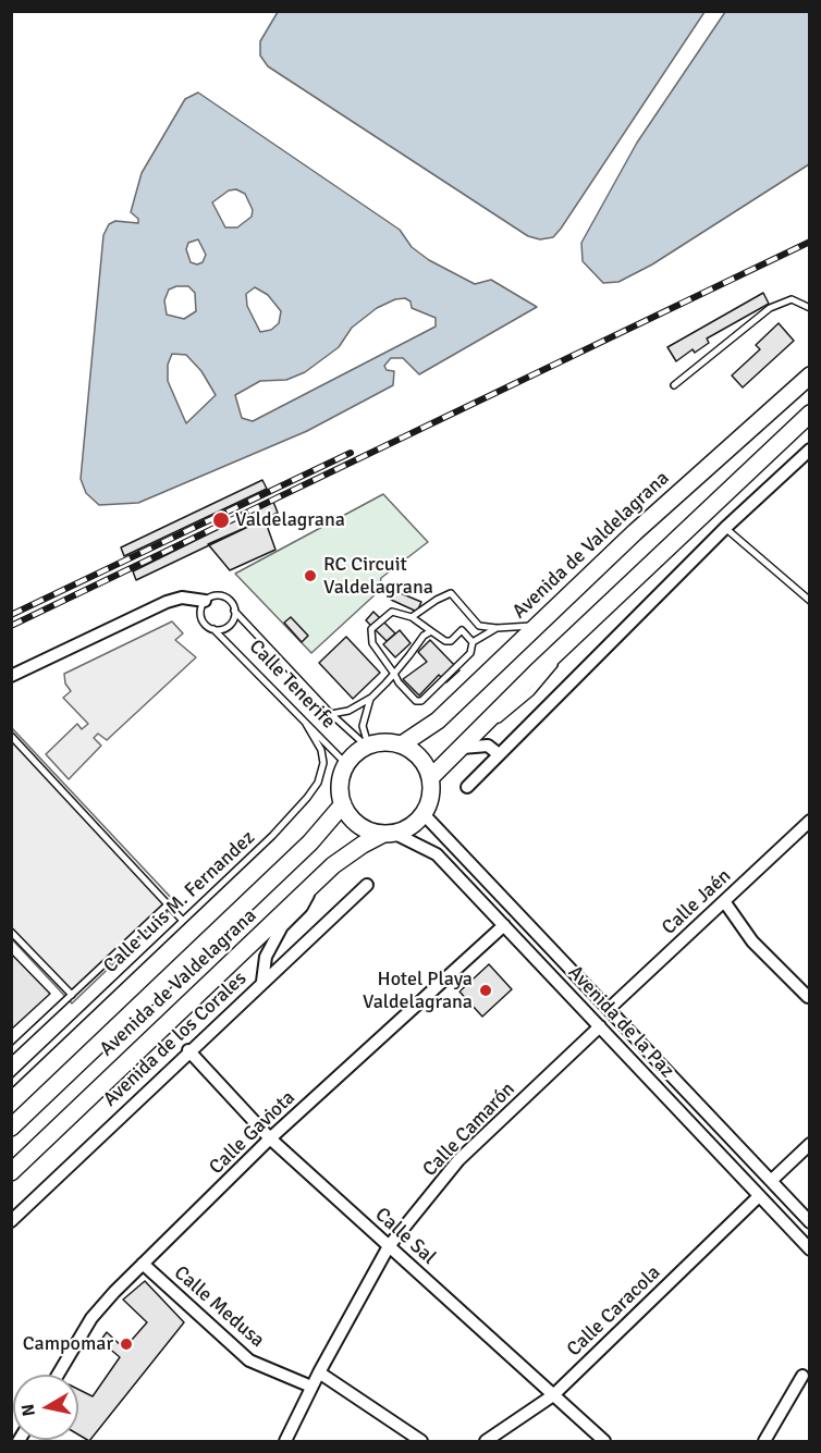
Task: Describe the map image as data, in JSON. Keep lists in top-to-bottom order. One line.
{"streets":{"main road":["Avenida de Valdelagrana"],"street":["Calle Jaén","Avenida de la Paz","Avenida de los Corales","Calle Camarón","Calle Gaviota","Calle Sal","Calle Medusa","Calle Caracola"],"lane":["Calle Tenerife","Calle Luis M. Fernandez"]},"crossings":[["Avenida de Valdelagrana","Calle Tenerife"],["Avenida de Valdelagrana","Avenida de la Paz"],["Calle Tenerife","Calle Luis M. Fernandez"],["Calle Tenerife","Avenida de la Paz"],["Calle Jaén","Avenida de la Paz"],["Avenida de la Paz","Calle Camarón"],["Avenida de la Paz","Calle Gaviota"],["Avenida de la Paz","Calle Caracola"],["Avenida de los Corales","Calle Sal"],["Calle Camarón","Calle Sal"],["Calle Camarón","Calle Medusa"],["Calle Gaviota","Calle Sal"],["Calle Gaviota","Calle Medusa"],["Calle Sal","Calle Caracola"]],"places":["Valdelagrana","RC Circuit Valdelagrana","Hotel Playa Valdelagrana","Campomar"],"north":"left"}
